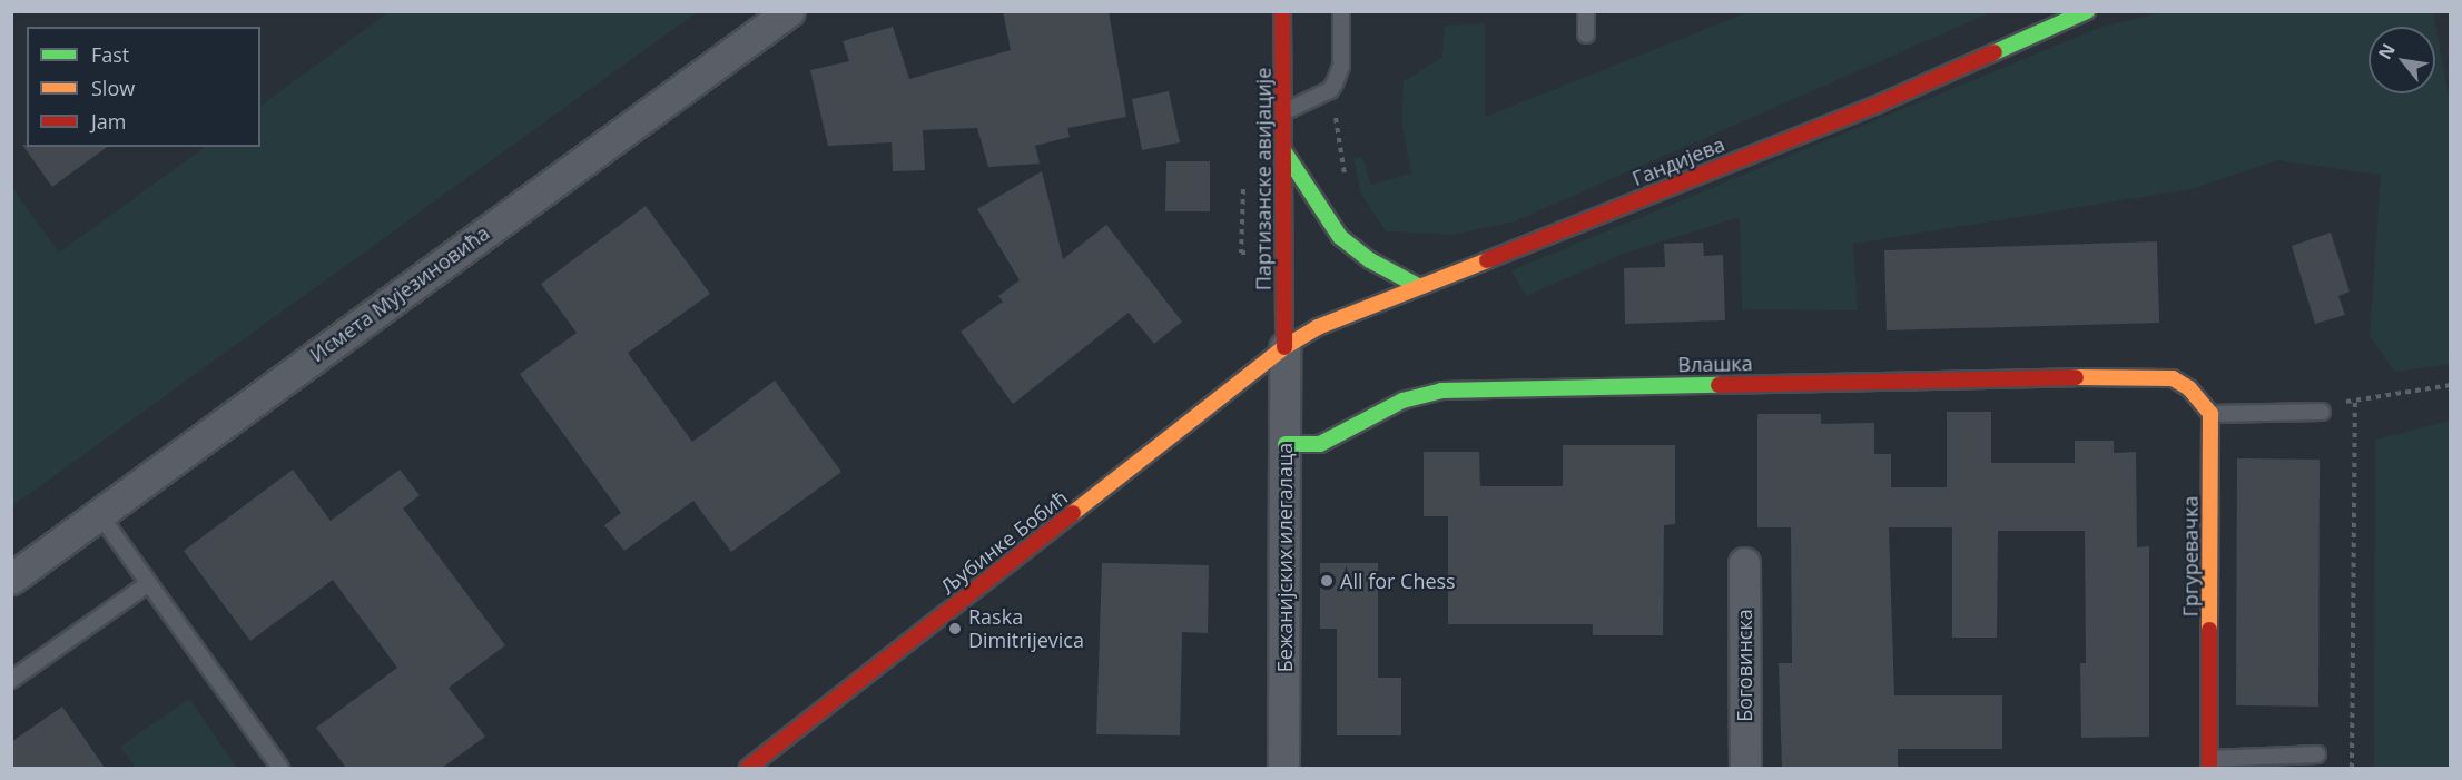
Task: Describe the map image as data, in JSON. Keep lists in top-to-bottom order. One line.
{"streets":{"main road":["Гандијева","Партизанске авијације","Влашка","Љубинке Бобић","Гргуревачка"],"street":["Исмета Мујезиновића","Бежанијских илегалаца","Боговинска"]},"crossings":[["Гандијева","Партизанске авијације"],["Гандијева","Љубинке Бобић"],["Гандијева","Бежанијских илегалаца"],["Партизанске авијације","Љубинке Бобић"],["Партизанске авијације","Бежанијских илегалаца"],["Влашка","Гргуревачка"],["Влашка","Бежанијских илегалаца"],["Љубинке Бобић","Бежанијских илегалаца"]],"places":["All for Chess","Raska Dimitrijevica"],"legend":["Fast","Slow","Jam"],"north":"top left"}
